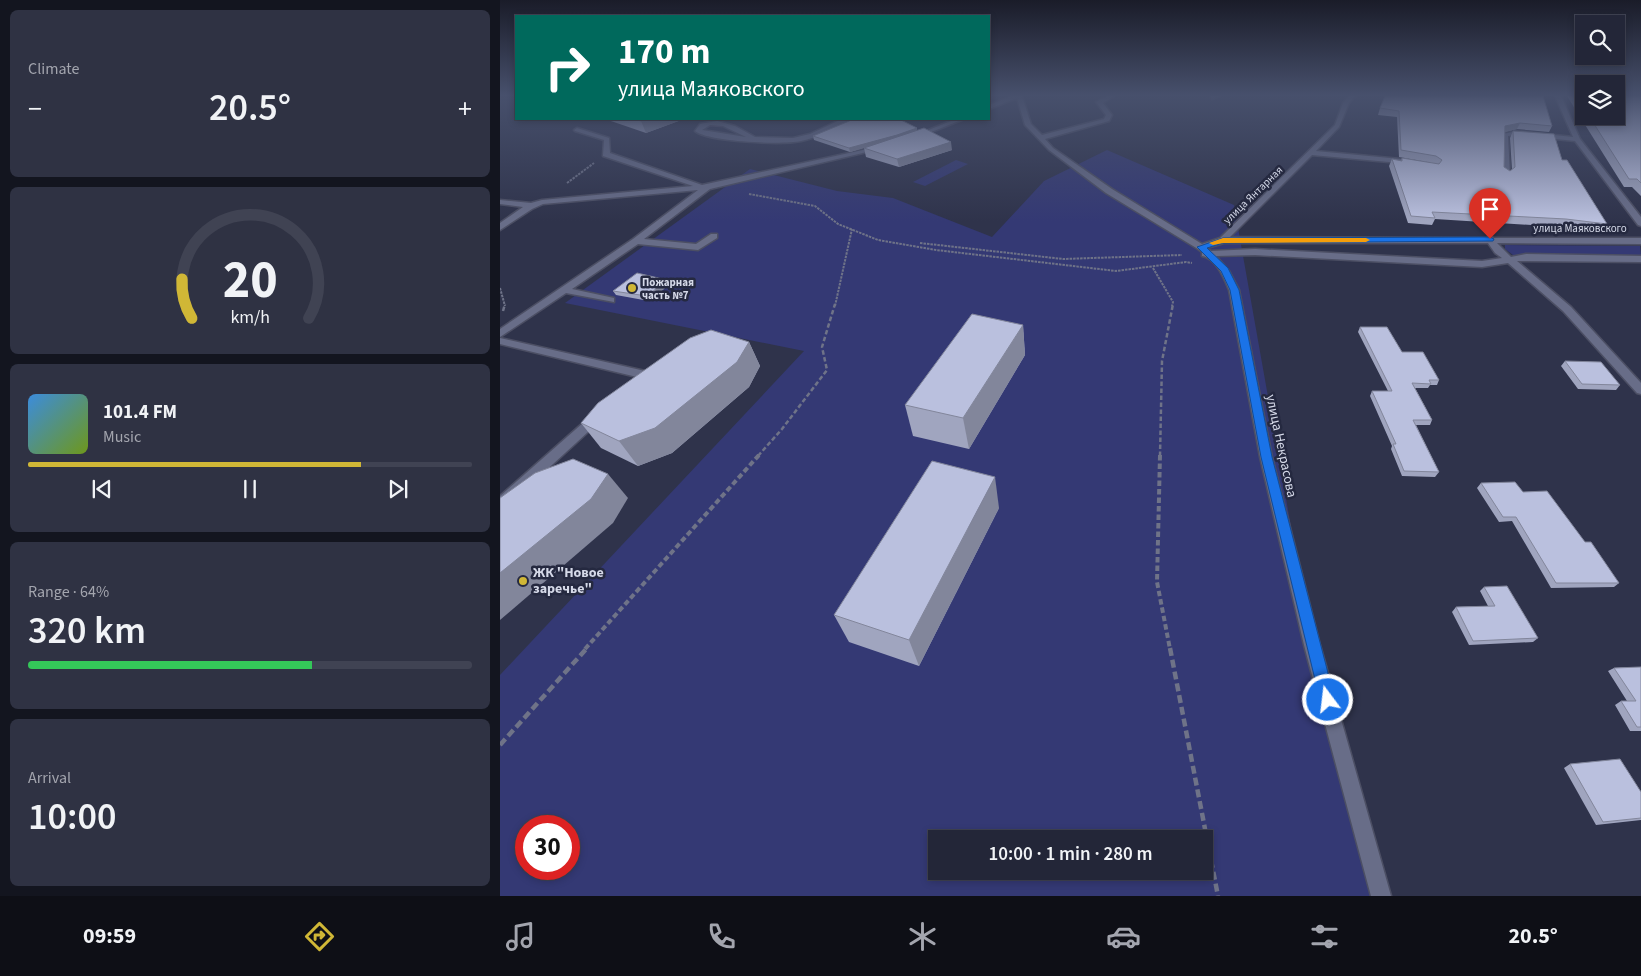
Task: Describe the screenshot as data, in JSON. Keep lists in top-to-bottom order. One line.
{"streets":{"street":["улица Янтарная","улица Маяковского","улица Некрасова"]},"crossings":[["улица Янтарная","улица Маяковского"],["улица Маяковского","улица Некрасова"]],"places":["Пожарная часть №7","ЖК \"Новое заречье\""],"page":{"tile":["Climate",["Range · 64%","320 km"],["Arrival","10:00"]],"turn":["170 m","улица Маяковского"],"heat":["−","20.5°","+"],"song":["101.4 FM","Music"],"limit":"30","trip":"10:00 · 1 min · 280 m","tabs":["09:59","20.5°"],"gauge":["20","km/h"]}}
